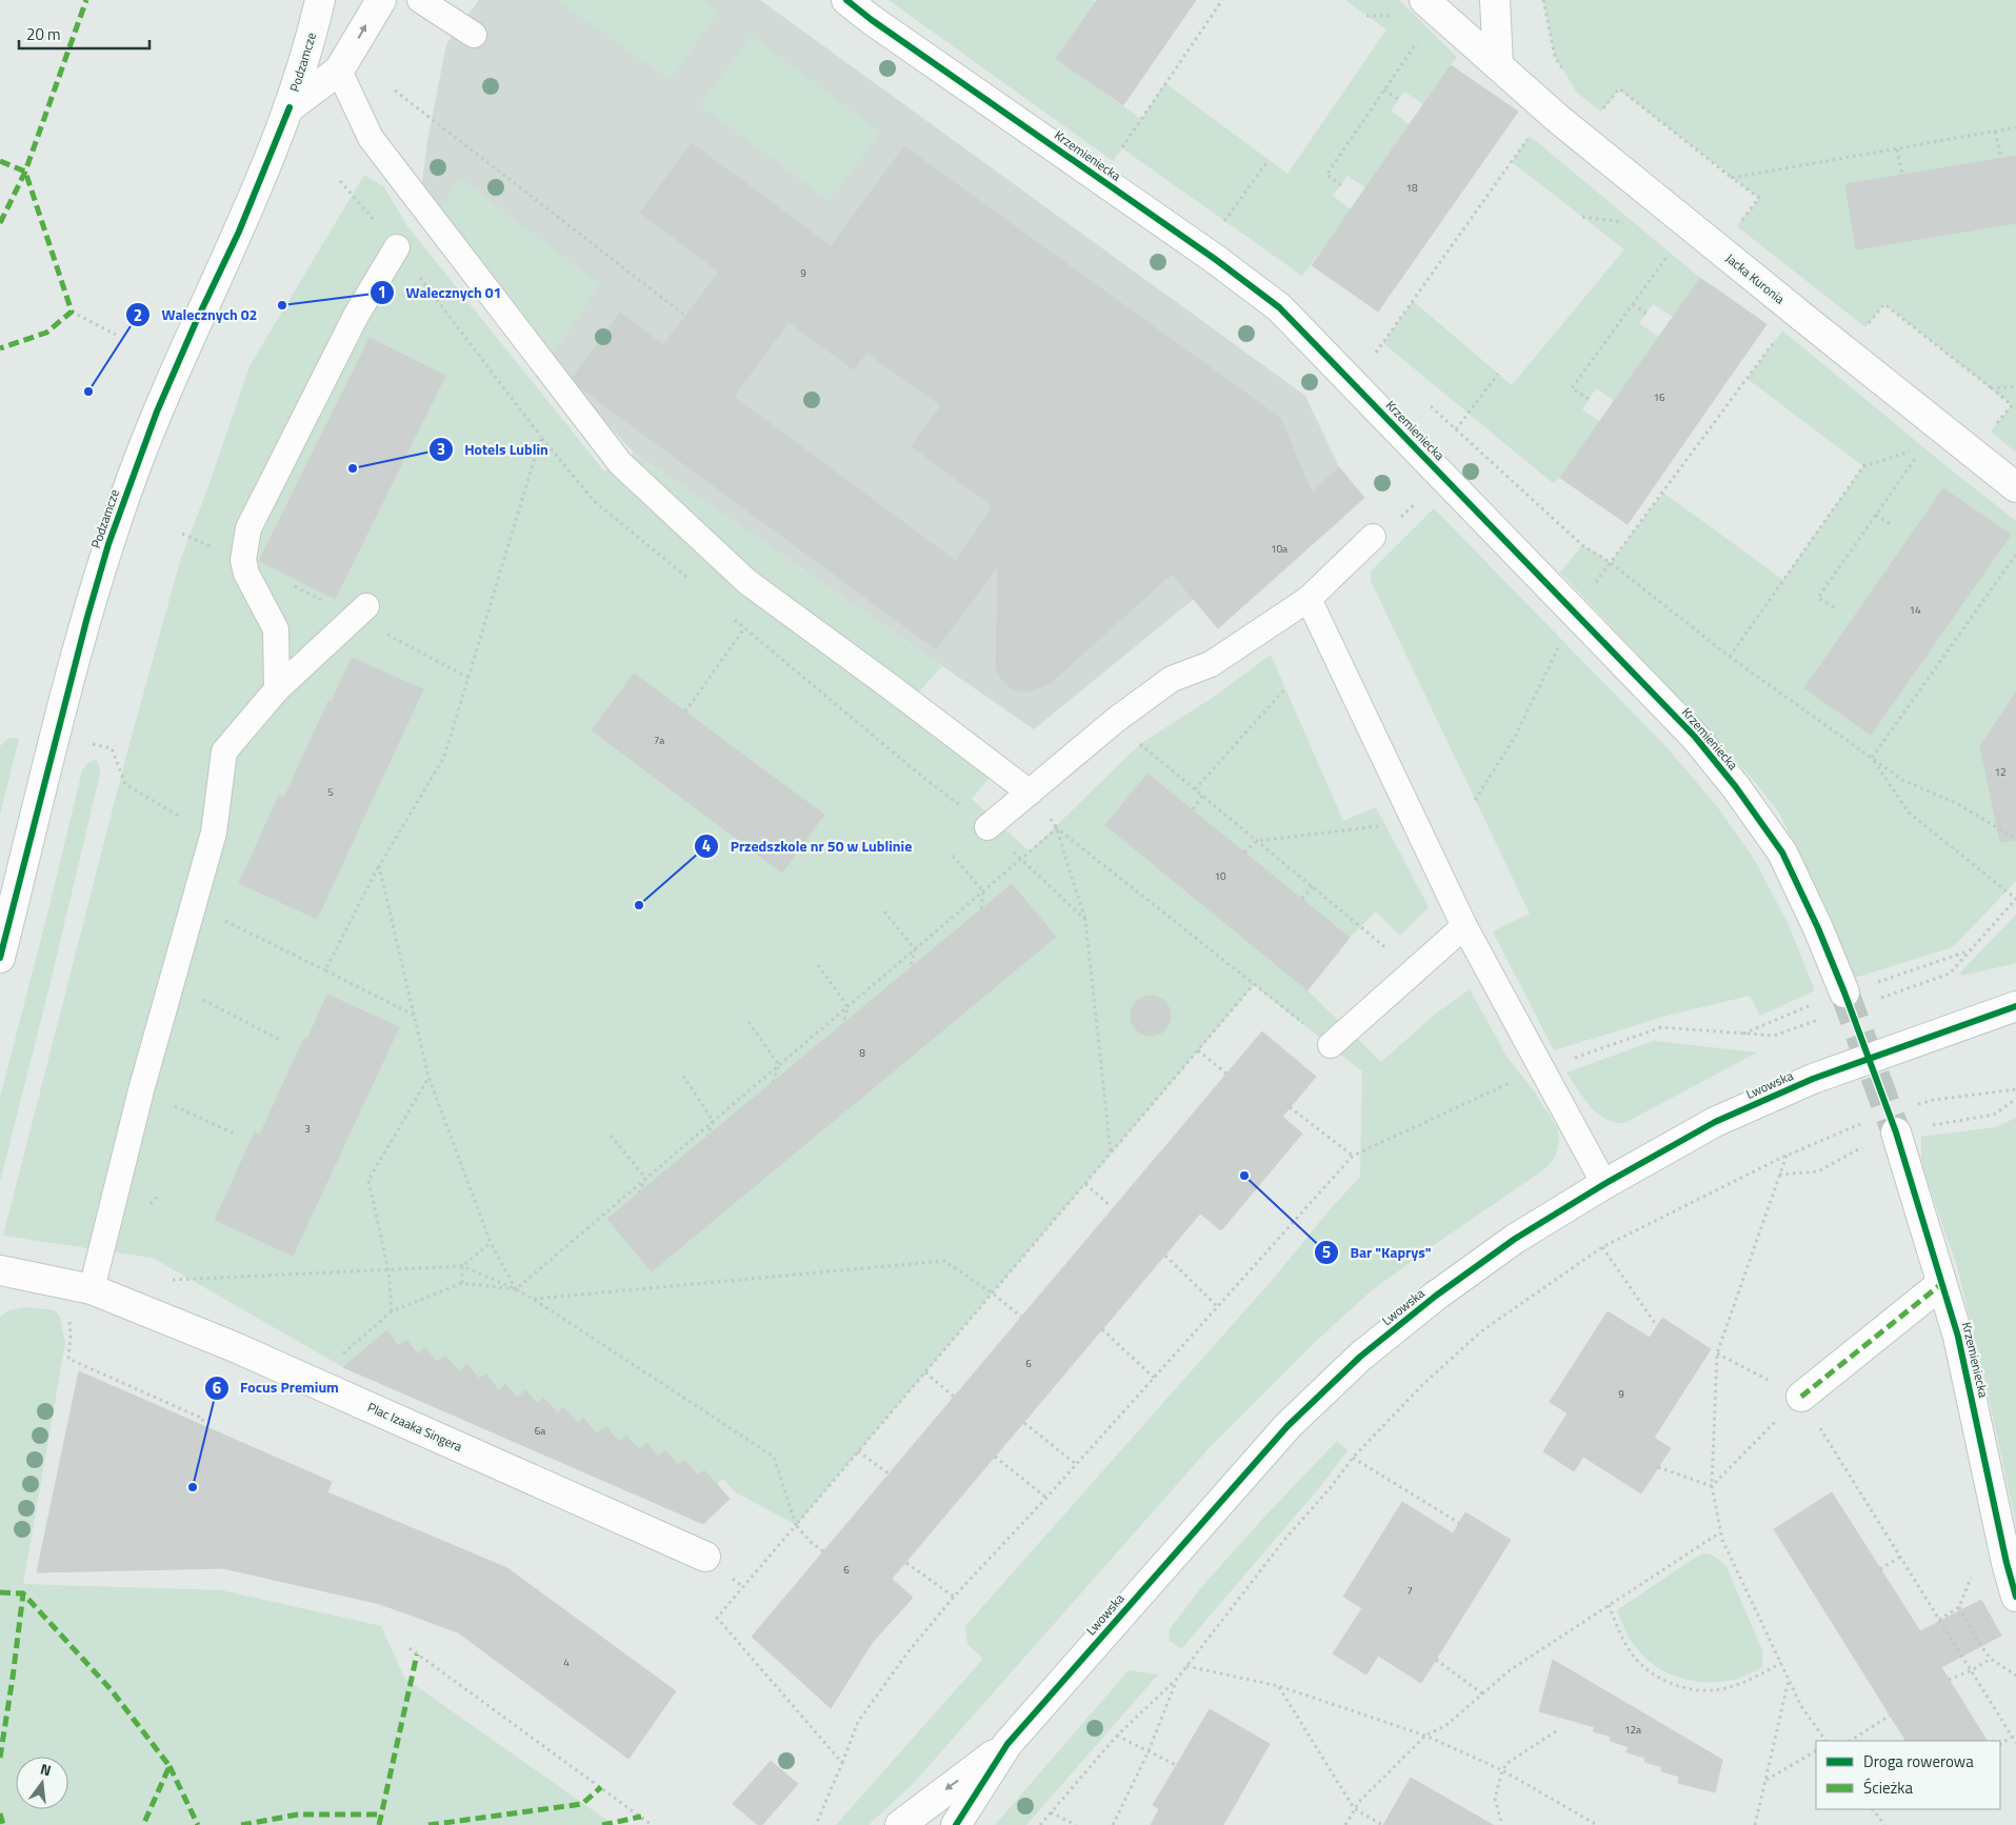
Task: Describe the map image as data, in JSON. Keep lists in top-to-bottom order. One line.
{"streets":{"street":["Podzamcze","Krzemieniecka","Jacka Kuronia","Lwowska","Plac Izaaka Singera"]},"places":["Walecznych 01","Walecznych 02","Hotels Lublin","Przedszkole nr 50 w Lublinie","Bar \"Kaprys\"","Focus Premium"],"house_numbers":["18","9","16","10a","14","7a","12","5","10","8","3","6","9","6a","6","7","4","12a"],"legend":["Droga rowerowa","Ścieżka"],"scale_bar":"20 m","north":"top"}
